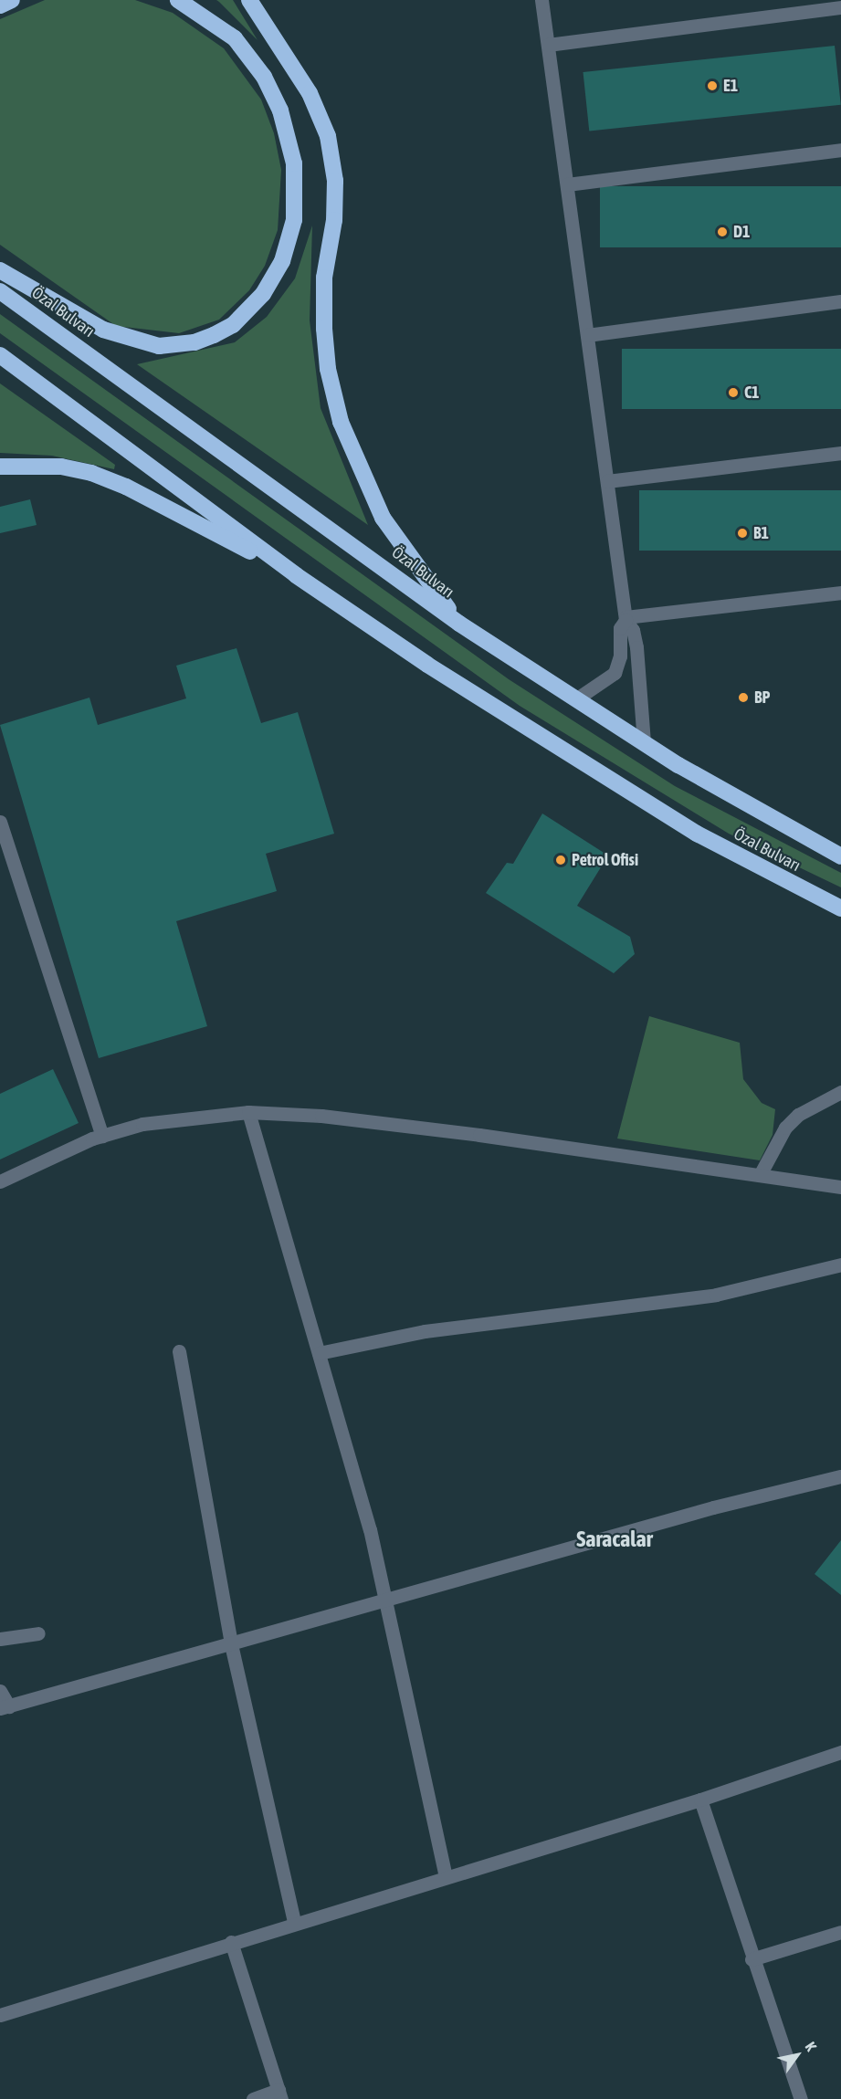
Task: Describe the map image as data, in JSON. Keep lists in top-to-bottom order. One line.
{"streets":{"highway":["Özal Bulvarı"]},"districts":["Saracalar"],"places":["E1","D1","C1","B1","BP","Petrol Ofisi"],"north":"top right"}
